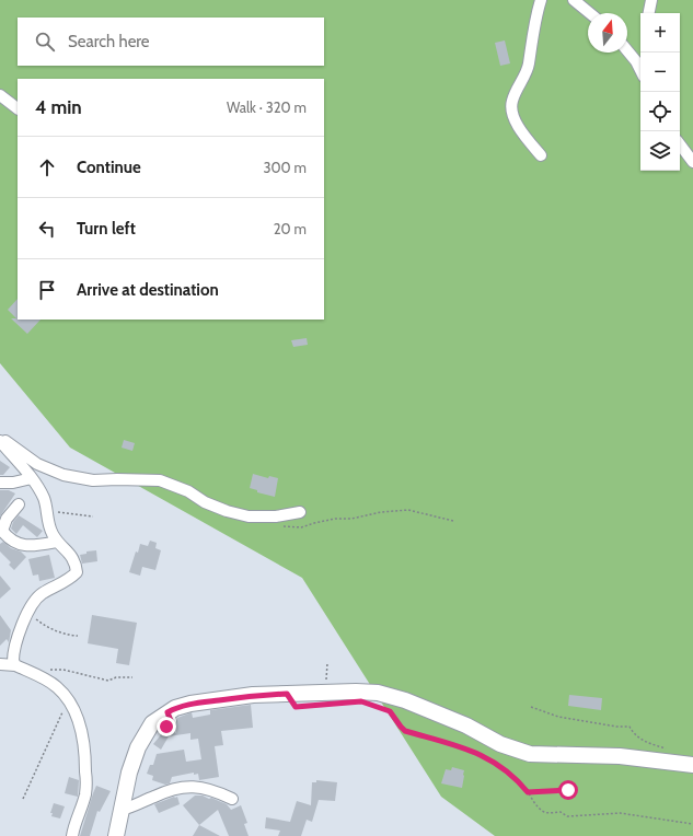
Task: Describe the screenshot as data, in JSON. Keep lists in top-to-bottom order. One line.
{"north":"top","page":{"map_buttons":["+","−"],"search":"Search here","heading":["4 min","Walk · 320 m"],"list":[["Continue","300 m"],["Turn left","20 m"],"Arrive at destination"]}}
